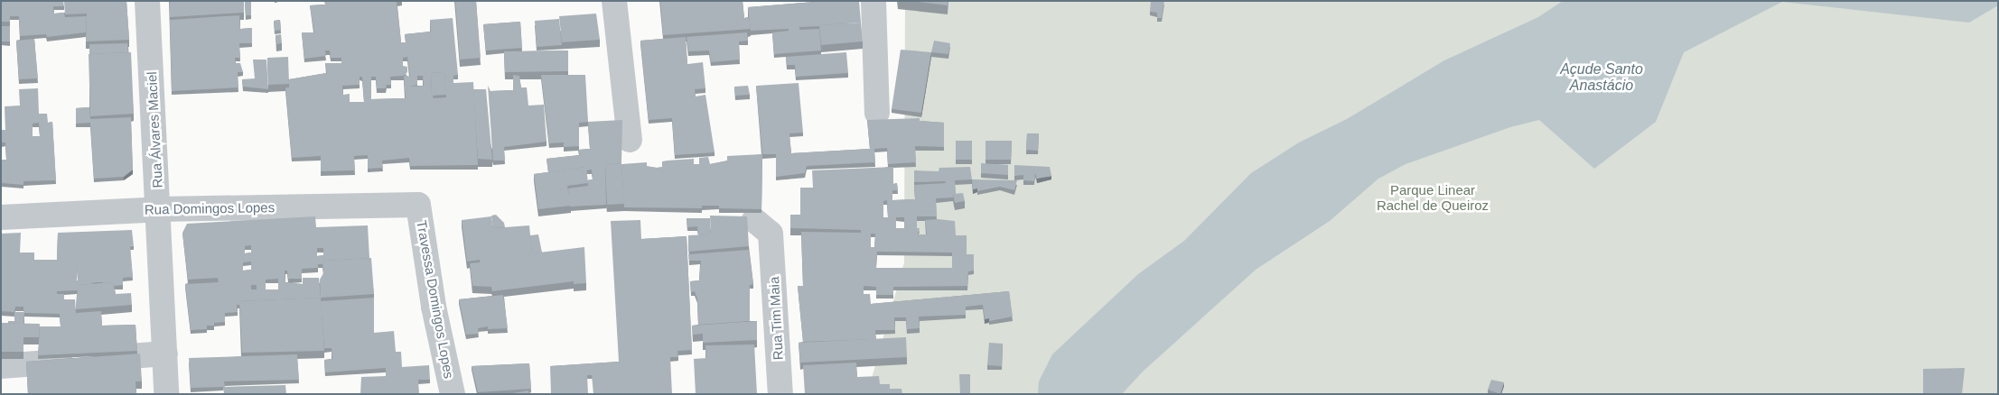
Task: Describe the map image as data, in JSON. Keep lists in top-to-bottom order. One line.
{"streets":{"street":["Rua Álvares Maciel","Rua Domingos Lopes","Travessa Domingos Lopes","Rua Tim Maia"]},"crossings":[["Rua Álvares Maciel","Rua Domingos Lopes"],["Rua Domingos Lopes","Travessa Domingos Lopes"]],"water":["Açude Santo Anastácio"],"parks":["Parque Linear Rachel de Queiroz"]}
